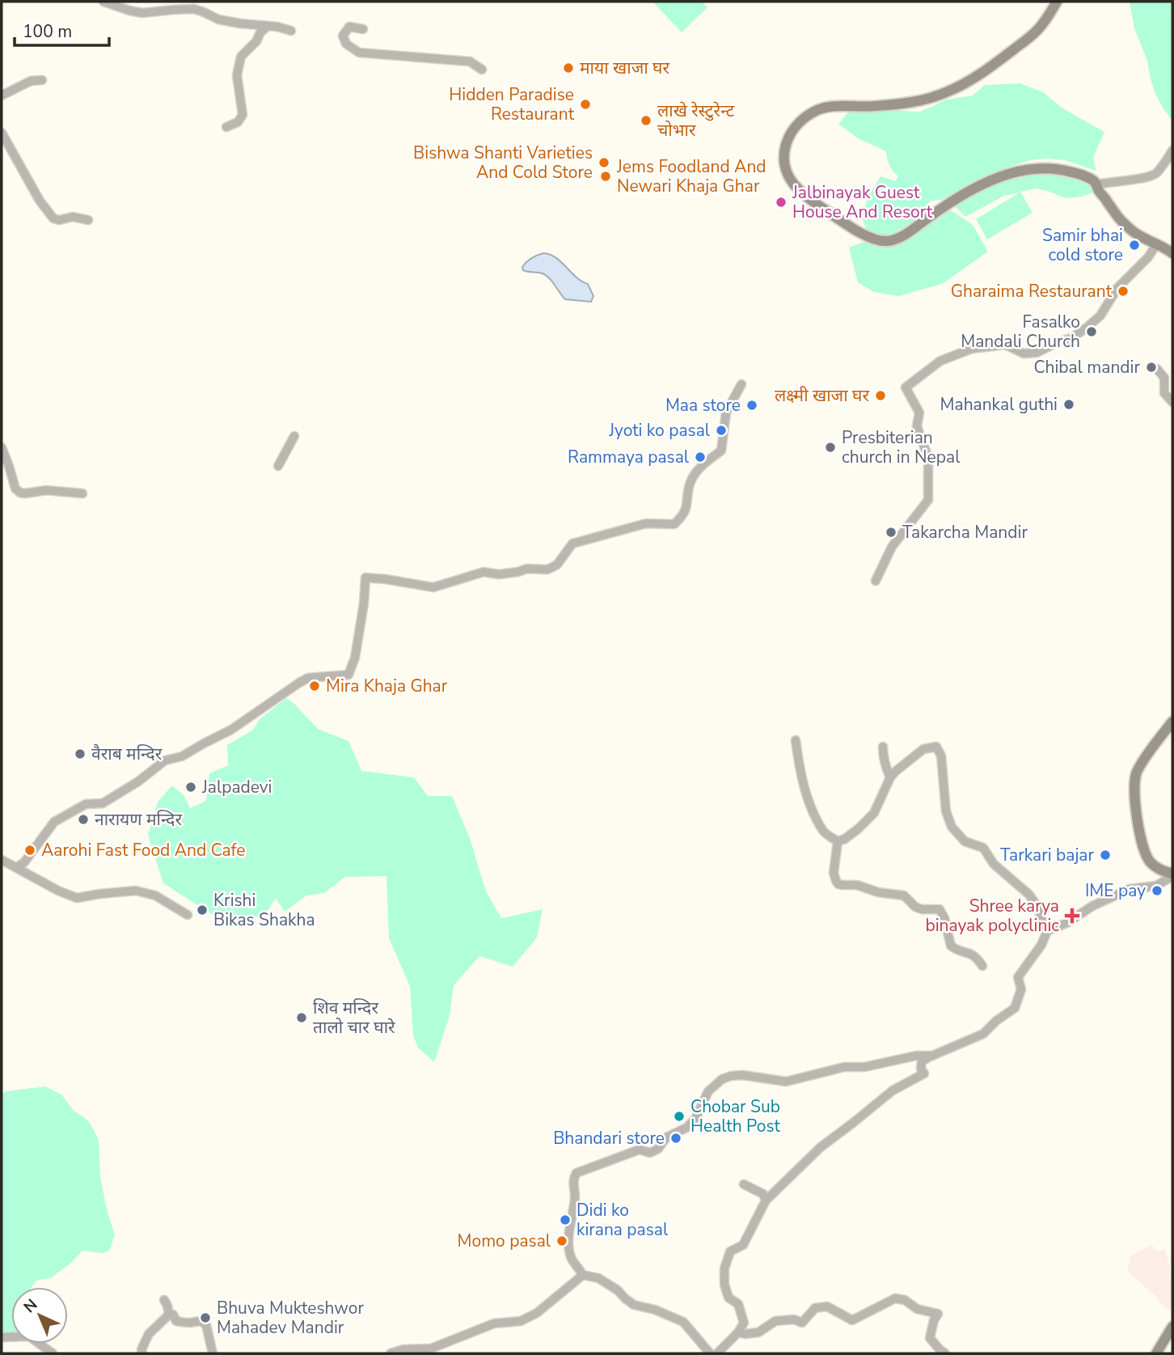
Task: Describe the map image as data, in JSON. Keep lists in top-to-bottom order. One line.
{"places":{"other":["माया खाजा घर","Hidden Paradise Restaurant","लाखे रेस्टुरेन्ट चोभार","Bishwa Shanti Varieties And Cold Store","Jems Foodland And Newari Khaja Ghar","Jalbinayak Guest House And Resort","Samir bhai cold store","Gharaima Restaurant","Fasalko Mandali Church","Chibal mandir","लक्ष्मी खाजा घर","Mahankal guthi","Maa store","Jyoti ko pasal","Presbiterian church in Nepal","Rammaya pasal","Takarcha Mandir","Mira Khaja Ghar","वैराब मन्दिर","Jalpadevi","नारायण मन्दिर","Aarohi Fast Food And Cafe","Tarkari bajar","IME pay","Krishi Bikas Shakha","शिव मन्दिर तालो चार घारे","Chobar Sub Health Post","Bhandari store","Didi ko kirana pasal","Momo pasal","Bhuva Mukteshwor Mahadev Mandir"],"health":["Shree karya binayak polyclinic"]},"scale_bar":"100 m","north":"top left"}
